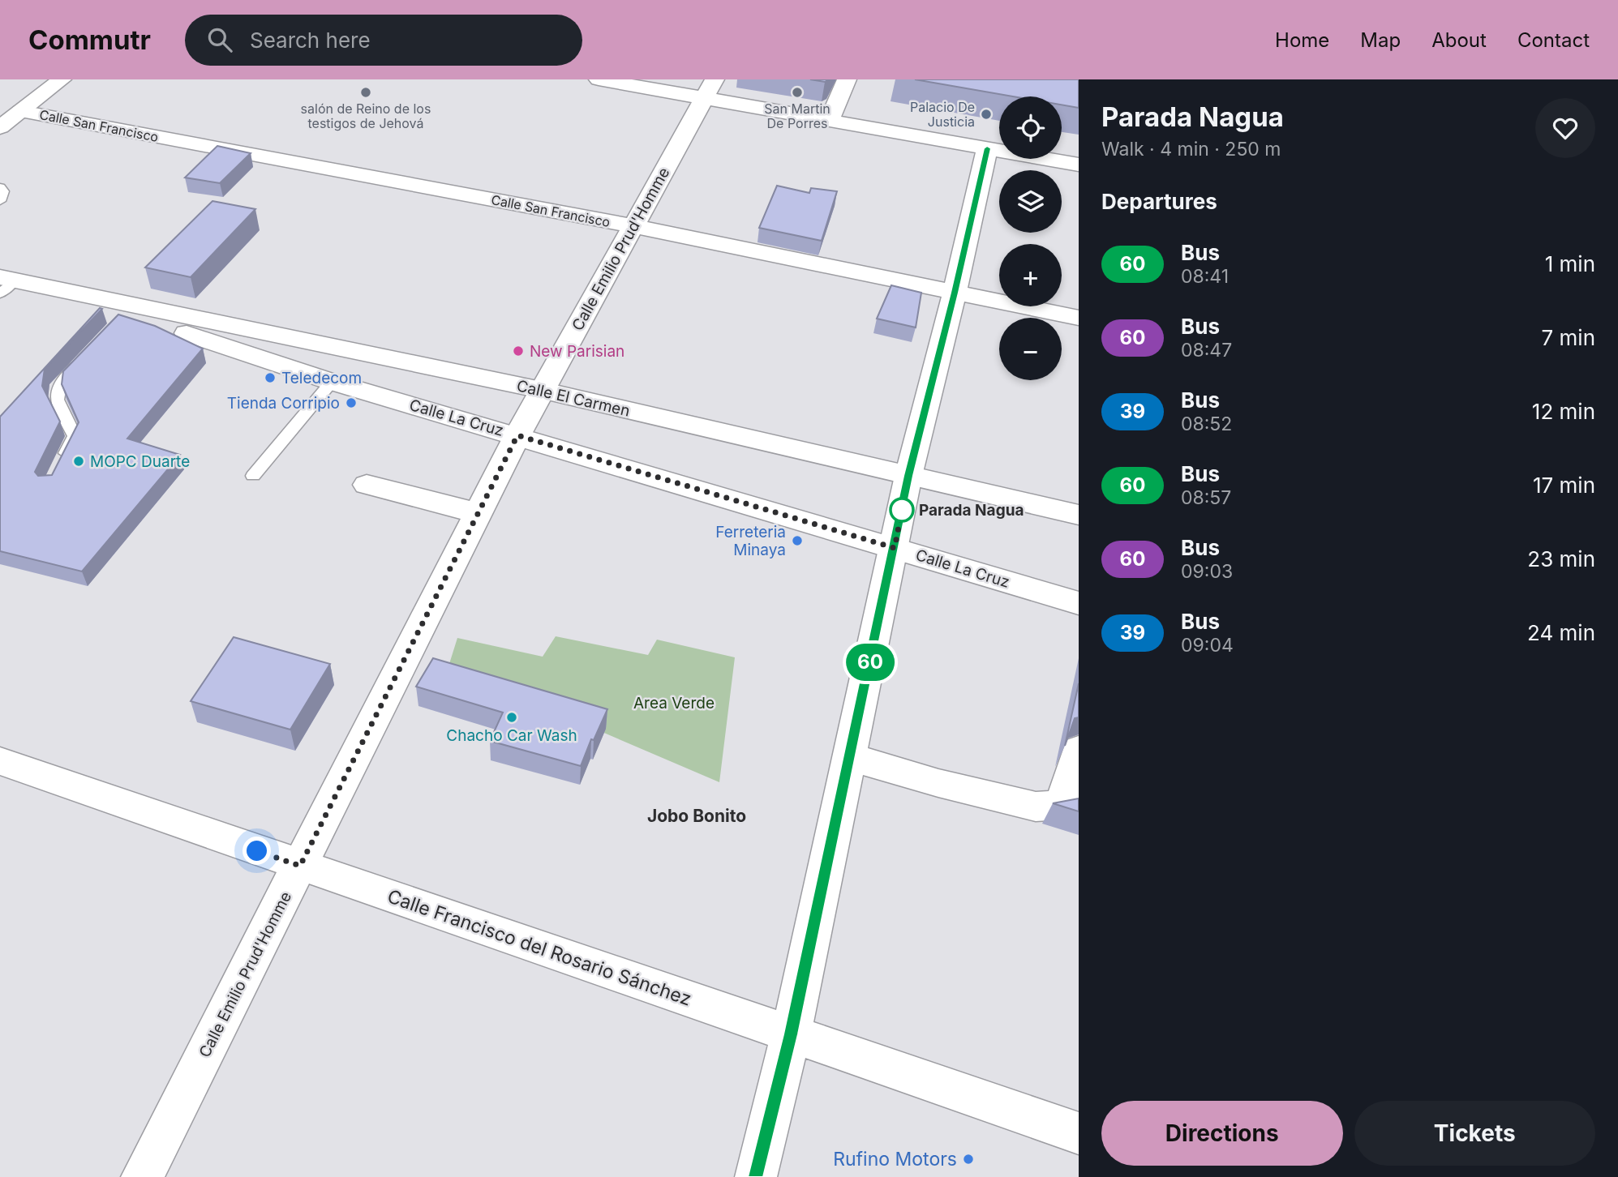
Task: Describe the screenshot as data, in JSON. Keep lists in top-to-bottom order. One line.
{"streets":{"street":["Calle San Francisco","Calle Emilio Prud'Homme","Calle El Carmen","Calle La Cruz","Calle Francisco del Rosario Sánchez"]},"crossings":[["Calle San Francisco","Calle Emilio Prud'Homme"],["Calle Emilio Prud'Homme","Calle El Carmen"],["Calle Emilio Prud'Homme","Calle La Cruz"],["Calle Emilio Prud'Homme","Calle Francisco del Rosario Sánchez"],["Calle El Carmen","Calle La Cruz"]],"districts":["Jobo Bonito"],"parks":["Area Verde"],"places":["salón de Reino de los testigos de Jehová","San Martin De Porres","Palacio De Justicia","New Parisian","Teledecom","Tienda Corripio","MOPC Duarte","Parada Nagua","Ferreteria Minaya","Chacho Car Wash","Rufino Motors"],"lines":["bus line 60"],"page":{"header":"Commutr","search":"Search here","nav":["Home","Map","About","Contact"],"on_map":"60","heading":[["Parada Nagua","Walk · 4 min · 250 m"],"Departures"],"map_buttons":["+","−"],"list":[{"mark":"60","name":"Bus","note":"08:41","value":"1 min"},{"mark":"60","name":"Bus","note":"08:47","value":"7 min"},{"mark":"39","name":"Bus","note":"08:52","value":"12 min"},{"mark":"60","name":"Bus","note":"08:57","value":"17 min"},{"mark":"60","name":"Bus","note":"09:03","value":"23 min"},{"mark":"39","name":"Bus","note":"09:04","value":"24 min"}],"buttons":["Directions","Tickets"]}}
